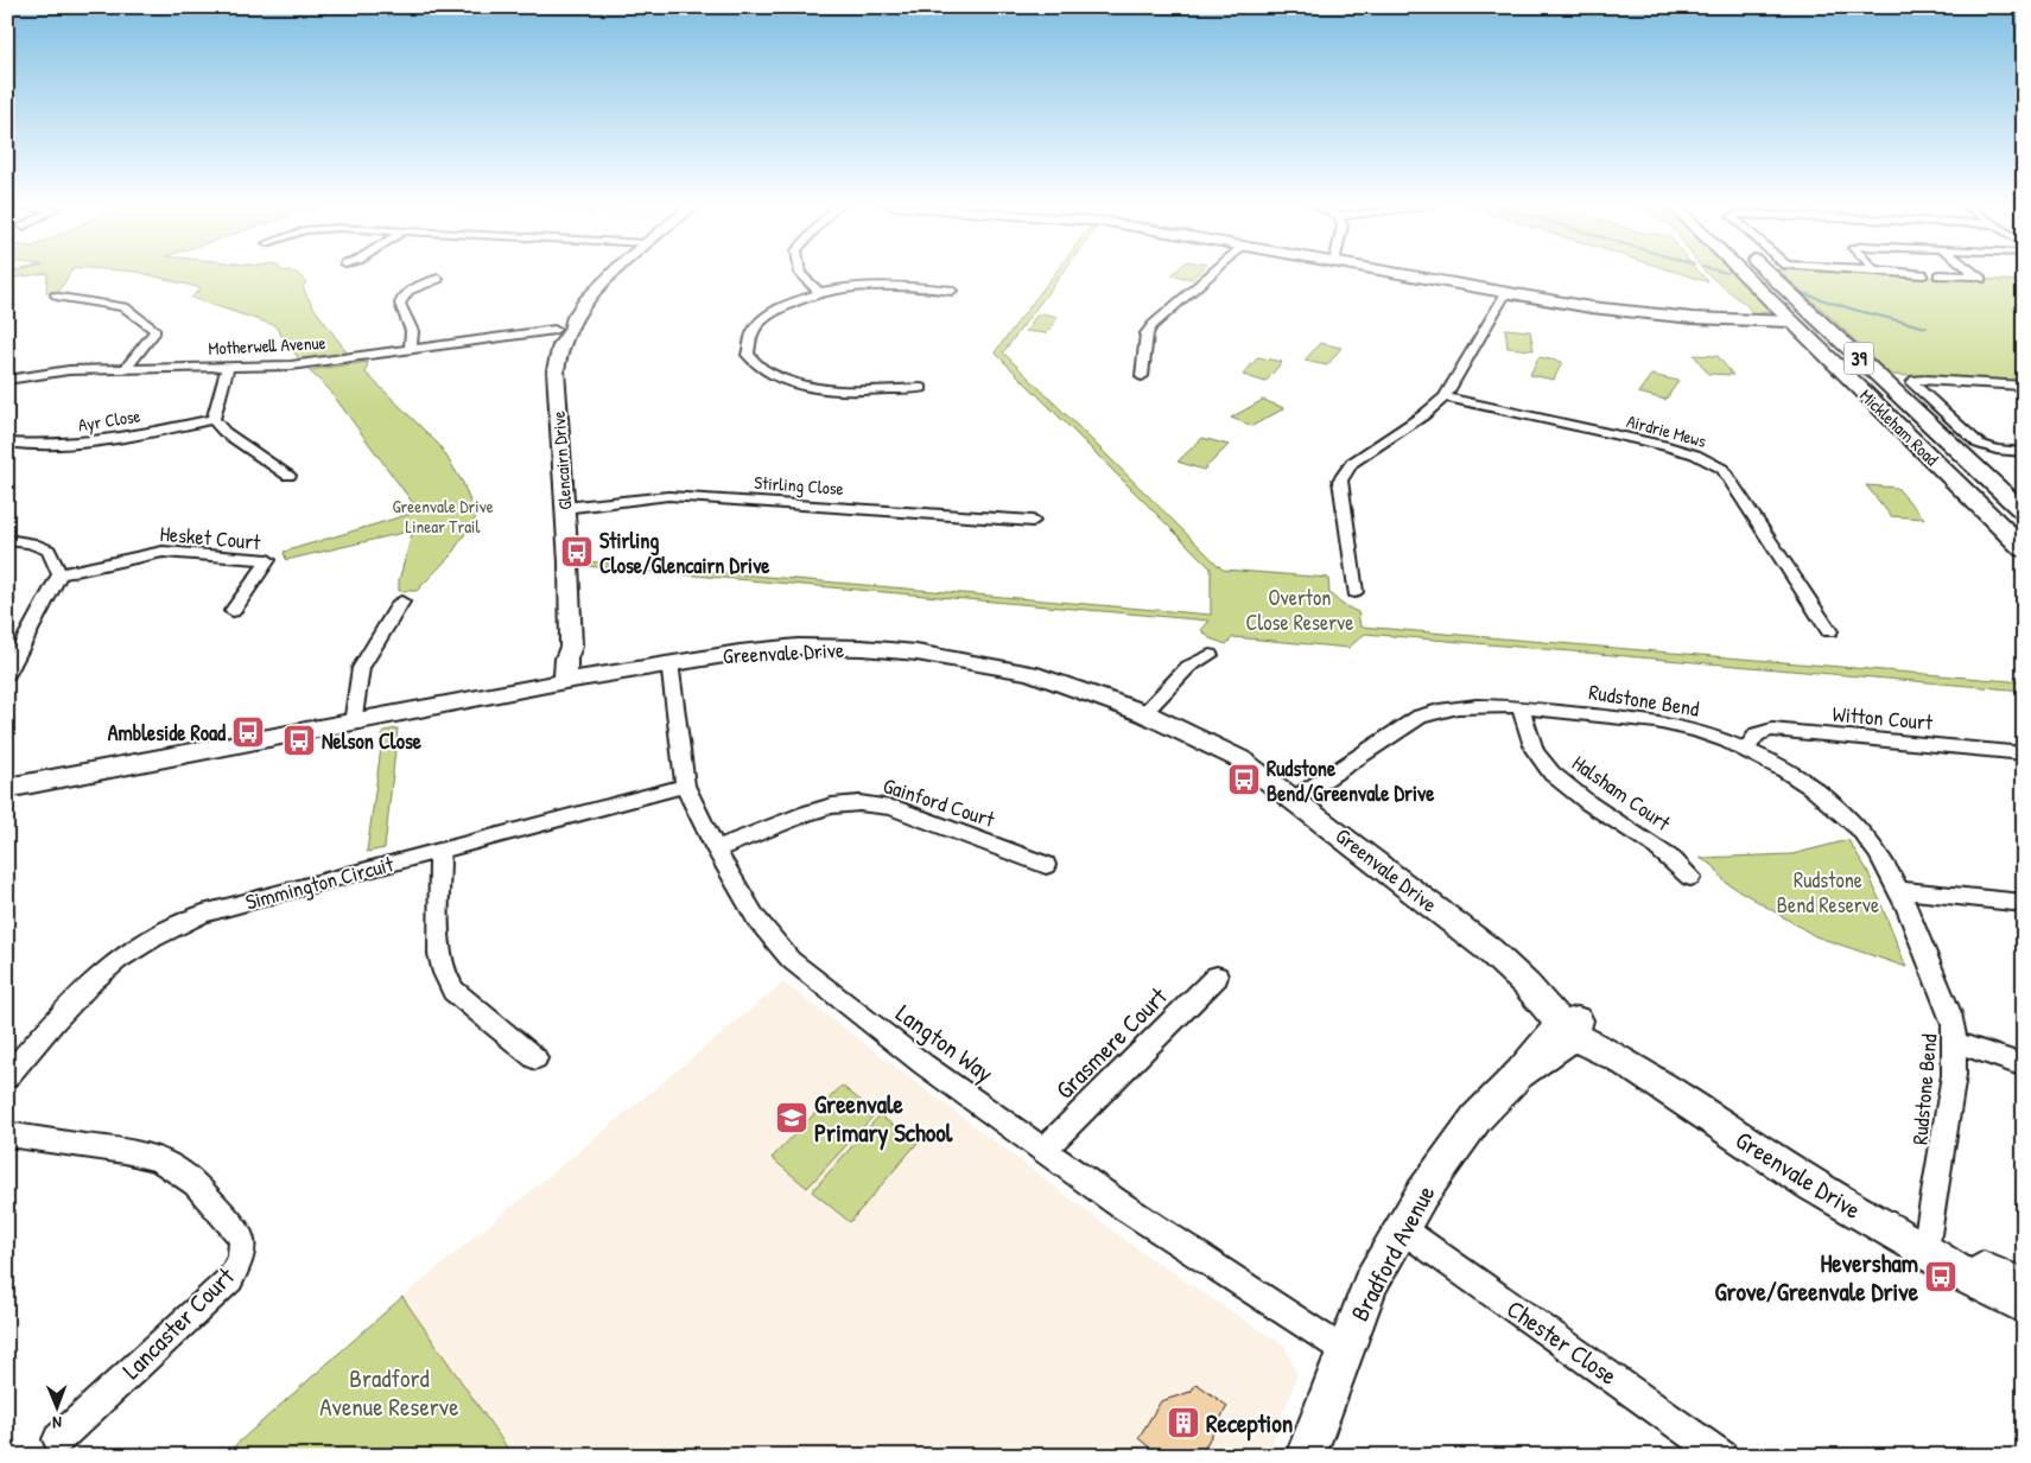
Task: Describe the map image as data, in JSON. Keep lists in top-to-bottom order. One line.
{"streets":{"main road":["39","Mickleham Road"],"street":["Motherwell Avenue","Ayr Close","Airdrie Mews","Glencairn Drive","Stirling Close","Hesket Court","Greenvale Drive","Rudstone Bend","Witton Court","Halsham Court","Gainford Court","Simmington Circuit","Langton Way","Grasmere Court","Bradford Avenue","Lancaster Court","Chester Close"]},"crossings":[["Motherwell Avenue","Glencairn Drive"],["Glencairn Drive","Stirling Close"],["Glencairn Drive","Greenvale Drive"],["Greenvale Drive","Rudstone Bend"],["Greenvale Drive","Langton Way"],["Greenvale Drive","Bradford Avenue"],["Rudstone Bend","Witton Court"],["Rudstone Bend","Halsham Court"],["Gainford Court","Langton Way"],["Simmington Circuit","Langton Way"],["Langton Way","Grasmere Court"],["Langton Way","Bradford Avenue"],["Bradford Avenue","Chester Close"]],"parks":["Greenvale Drive Linear Trail","Overton Close Reserve","Rudstone Bend Reserve","Bradford Avenue Reserve"],"places":{"bus stop":["Stirling Close/Glencairn Drive","Ambleside Road","Nelson Close","Rudstone Bend/Greenvale Drive","Heversham Grove/Greenvale Drive"],"school or university":["Greenvale Primary School"],"building":["Reception"]},"north":"bottom"}
